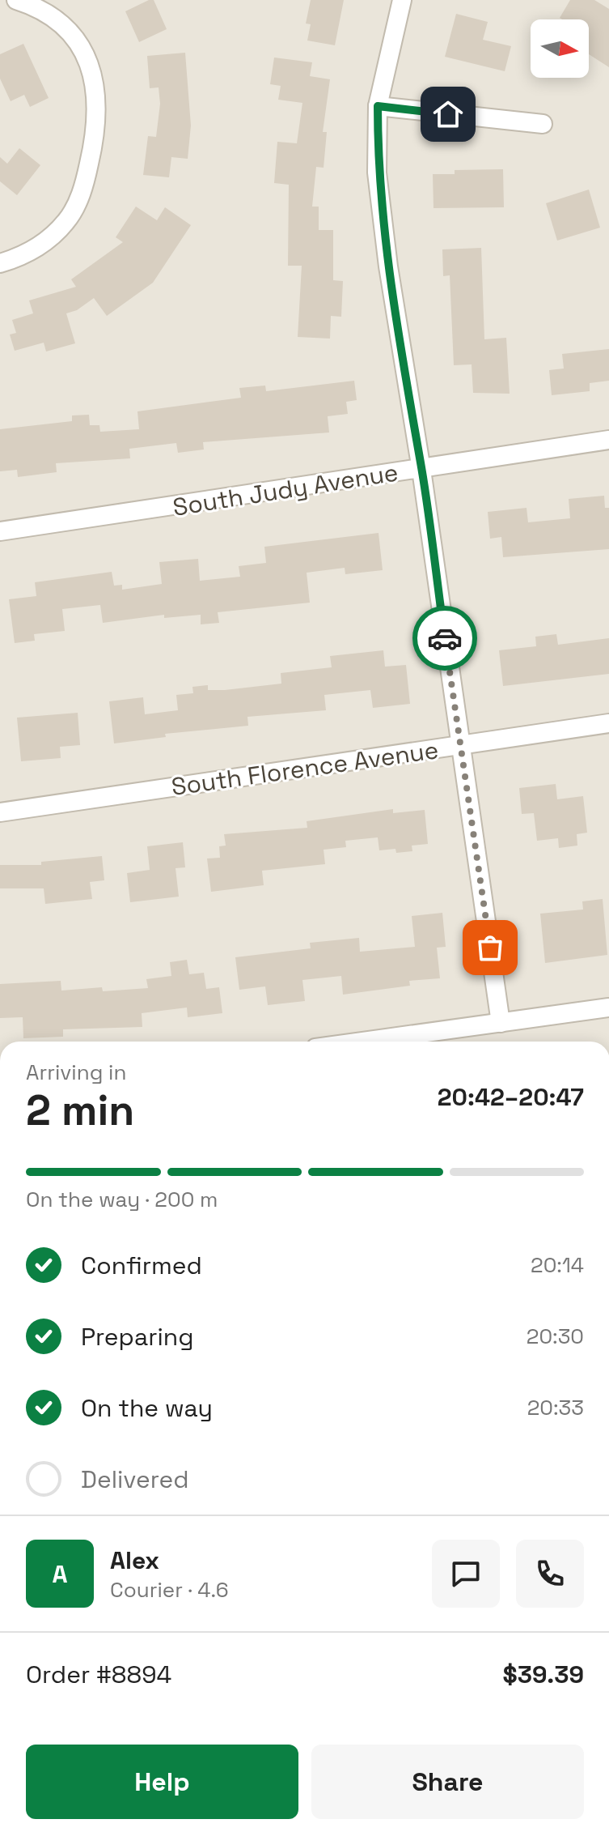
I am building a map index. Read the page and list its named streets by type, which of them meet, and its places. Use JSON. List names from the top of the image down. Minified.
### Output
{"streets":{"street":["South Judy Avenue","South Florence Avenue"]},"north":"right","page":{"heading":["2 min","Arriving in","20:42–20:47"],"panel":["Alex","Courier · 4.6","Order #8894","$39.39"],"bar":"On the way · 200 m","list":[["Confirmed","20:14"],["Preparing","20:30"],["On the way","20:33"],"Delivered"],"round":"A","buttons":["Help","Share"]}}
